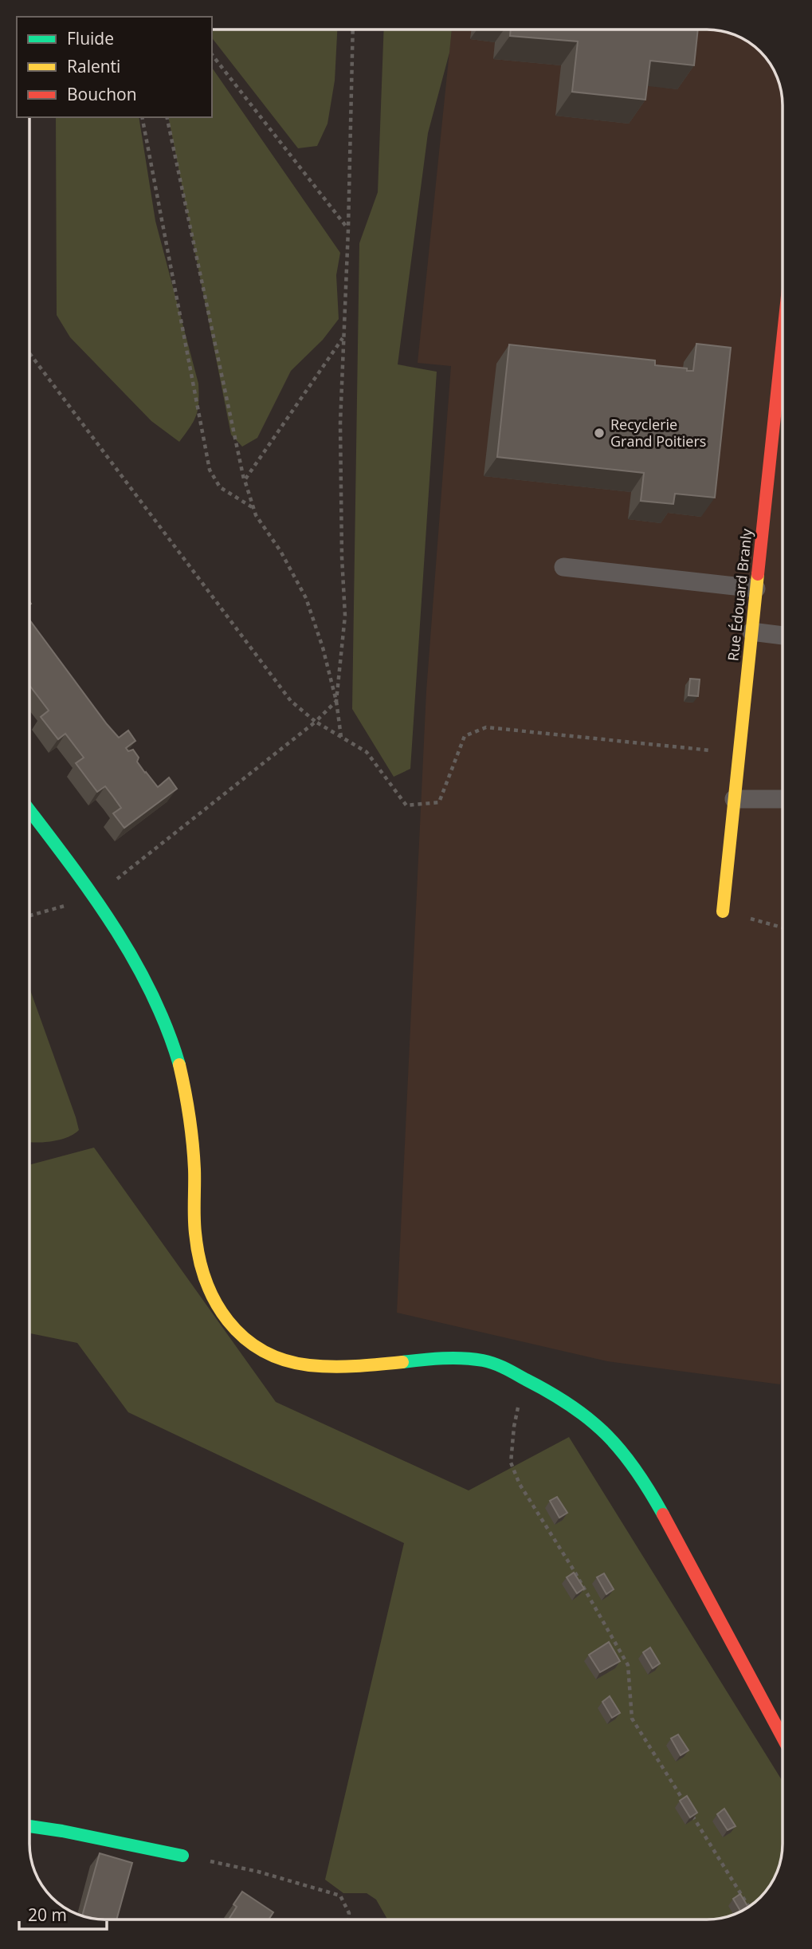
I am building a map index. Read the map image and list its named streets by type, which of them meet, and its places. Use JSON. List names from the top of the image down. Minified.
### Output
{"streets":{"street":["Rue Édouard Branly"]},"places":["Recyclerie Grand Poitiers"],"legend":["Fluide","Ralenti","Bouchon"],"scale_bar":"20 m"}
